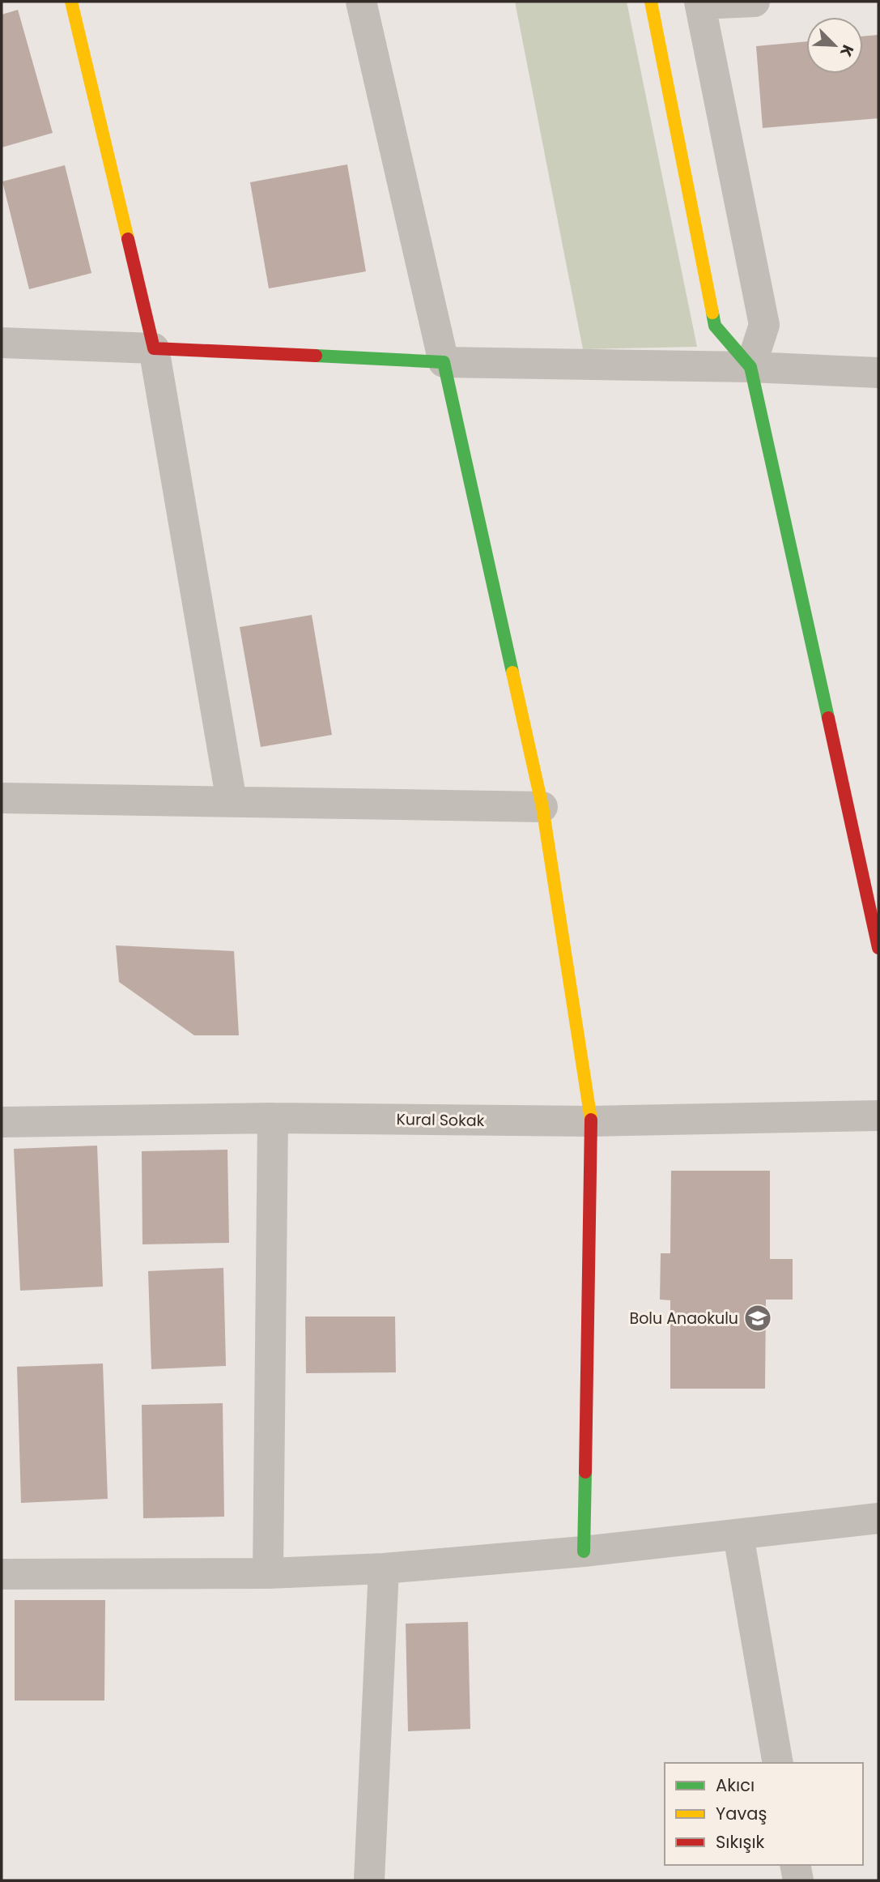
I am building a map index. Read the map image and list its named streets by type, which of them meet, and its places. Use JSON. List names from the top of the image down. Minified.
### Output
{"streets":{"street":["Kural Sokak"]},"places":{"school or university":["Bolu Anaokulu"]},"legend":["Akıcı","Yavaş","Sıkışık"],"north":"bottom right"}
